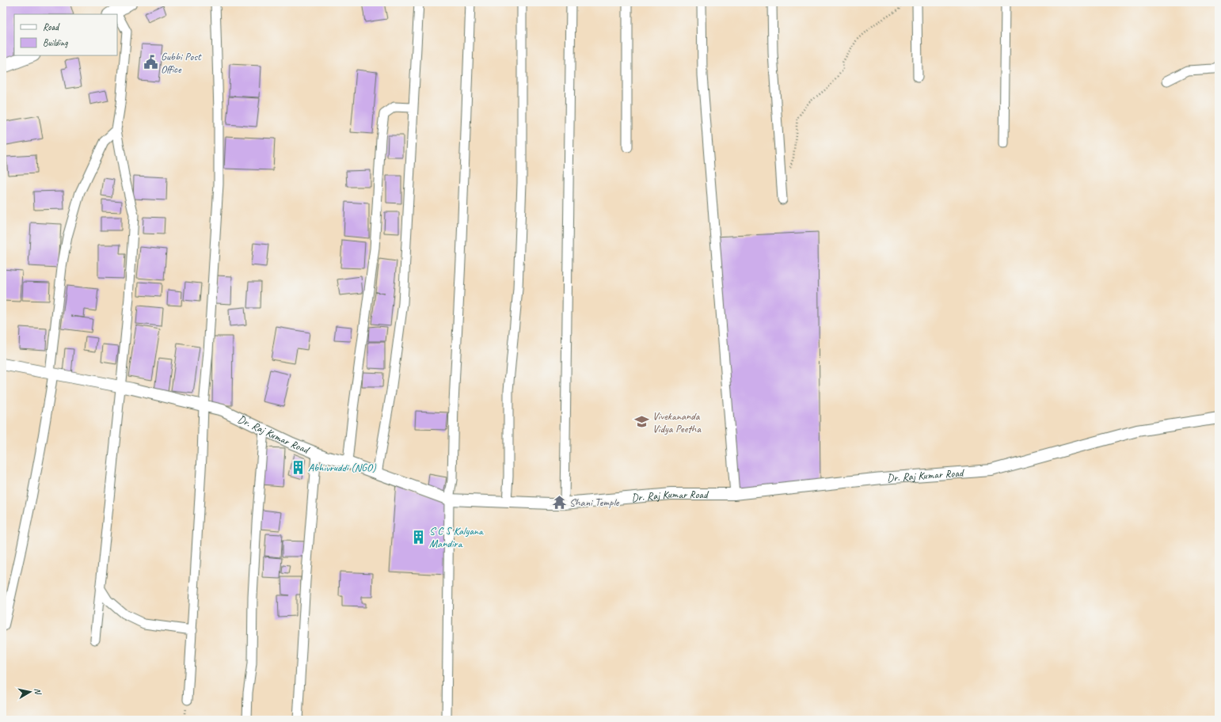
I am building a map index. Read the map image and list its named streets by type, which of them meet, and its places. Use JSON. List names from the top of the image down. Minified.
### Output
{"streets":{"street":["Dr. Raj Kumar Road"]},"places":{"public building":["Gubbi Post Office"],"school or university":["Vivekananda Vidya Peetha"],"building":["Abhivruddi (NGO)","S C S Kalyana Mandira"],"temple":["Shani Temple"]},"legend":["Road","Building"],"north":"right"}
